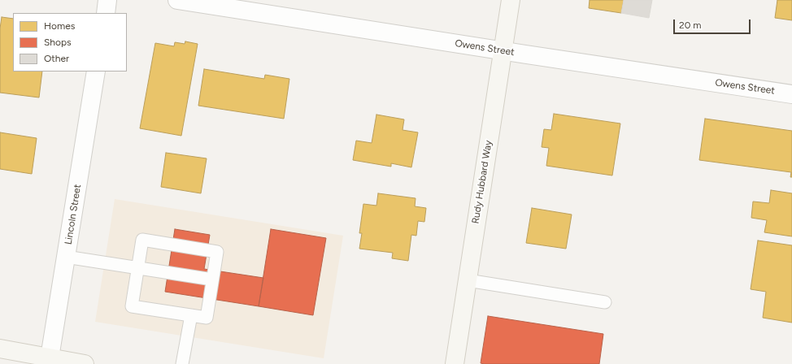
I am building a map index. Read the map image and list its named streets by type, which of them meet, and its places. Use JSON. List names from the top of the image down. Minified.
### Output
{"streets":{"street":["Owens Street","Rudy Hubbard Way","Lincoln Street"]},"crossings":[["Owens Street","Rudy Hubbard Way"]],"legend":["Homes","Shops","Other"],"scale_bar":"20 m"}
